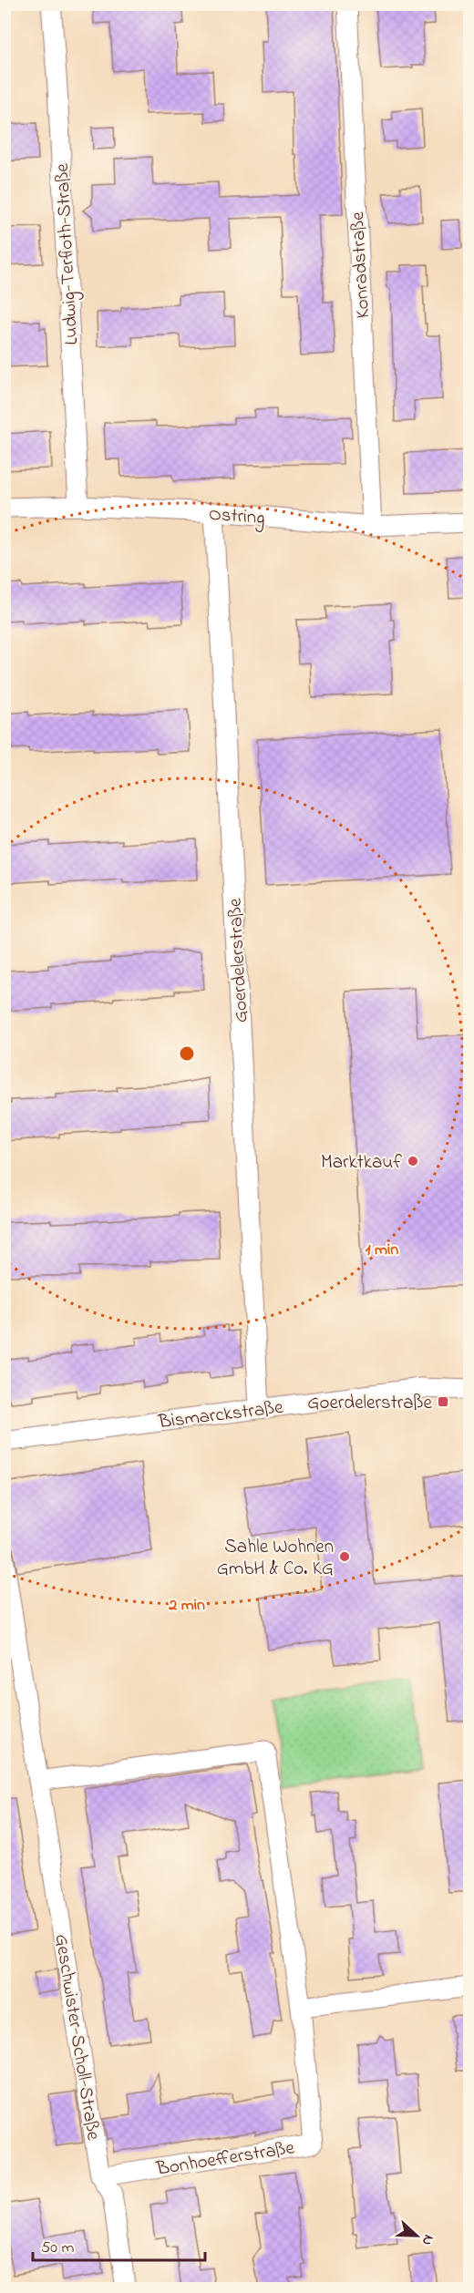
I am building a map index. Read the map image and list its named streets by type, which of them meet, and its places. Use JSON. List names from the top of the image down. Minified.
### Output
{"streets":{"street":["Ludwig-Terfloth-Straße","Konradstraße","Ostring","Goerdelerstraße","Bismarckstraße","Geschwister-Scholl-Straße","Bonhoefferstraße"]},"crossings":[["Ludwig-Terfloth-Straße","Ostring"],["Konradstraße","Ostring"],["Ostring","Goerdelerstraße"],["Goerdelerstraße","Bismarckstraße"],["Geschwister-Scholl-Straße","Bonhoefferstraße"]],"places":{"other":["Marktkauf","Sahle Wohnen GmbH & Co. KG"],"transit":["Goerdelerstraße"]},"scale_bar":"50 m","north":"right","rings":["1 min","2 min"]}
